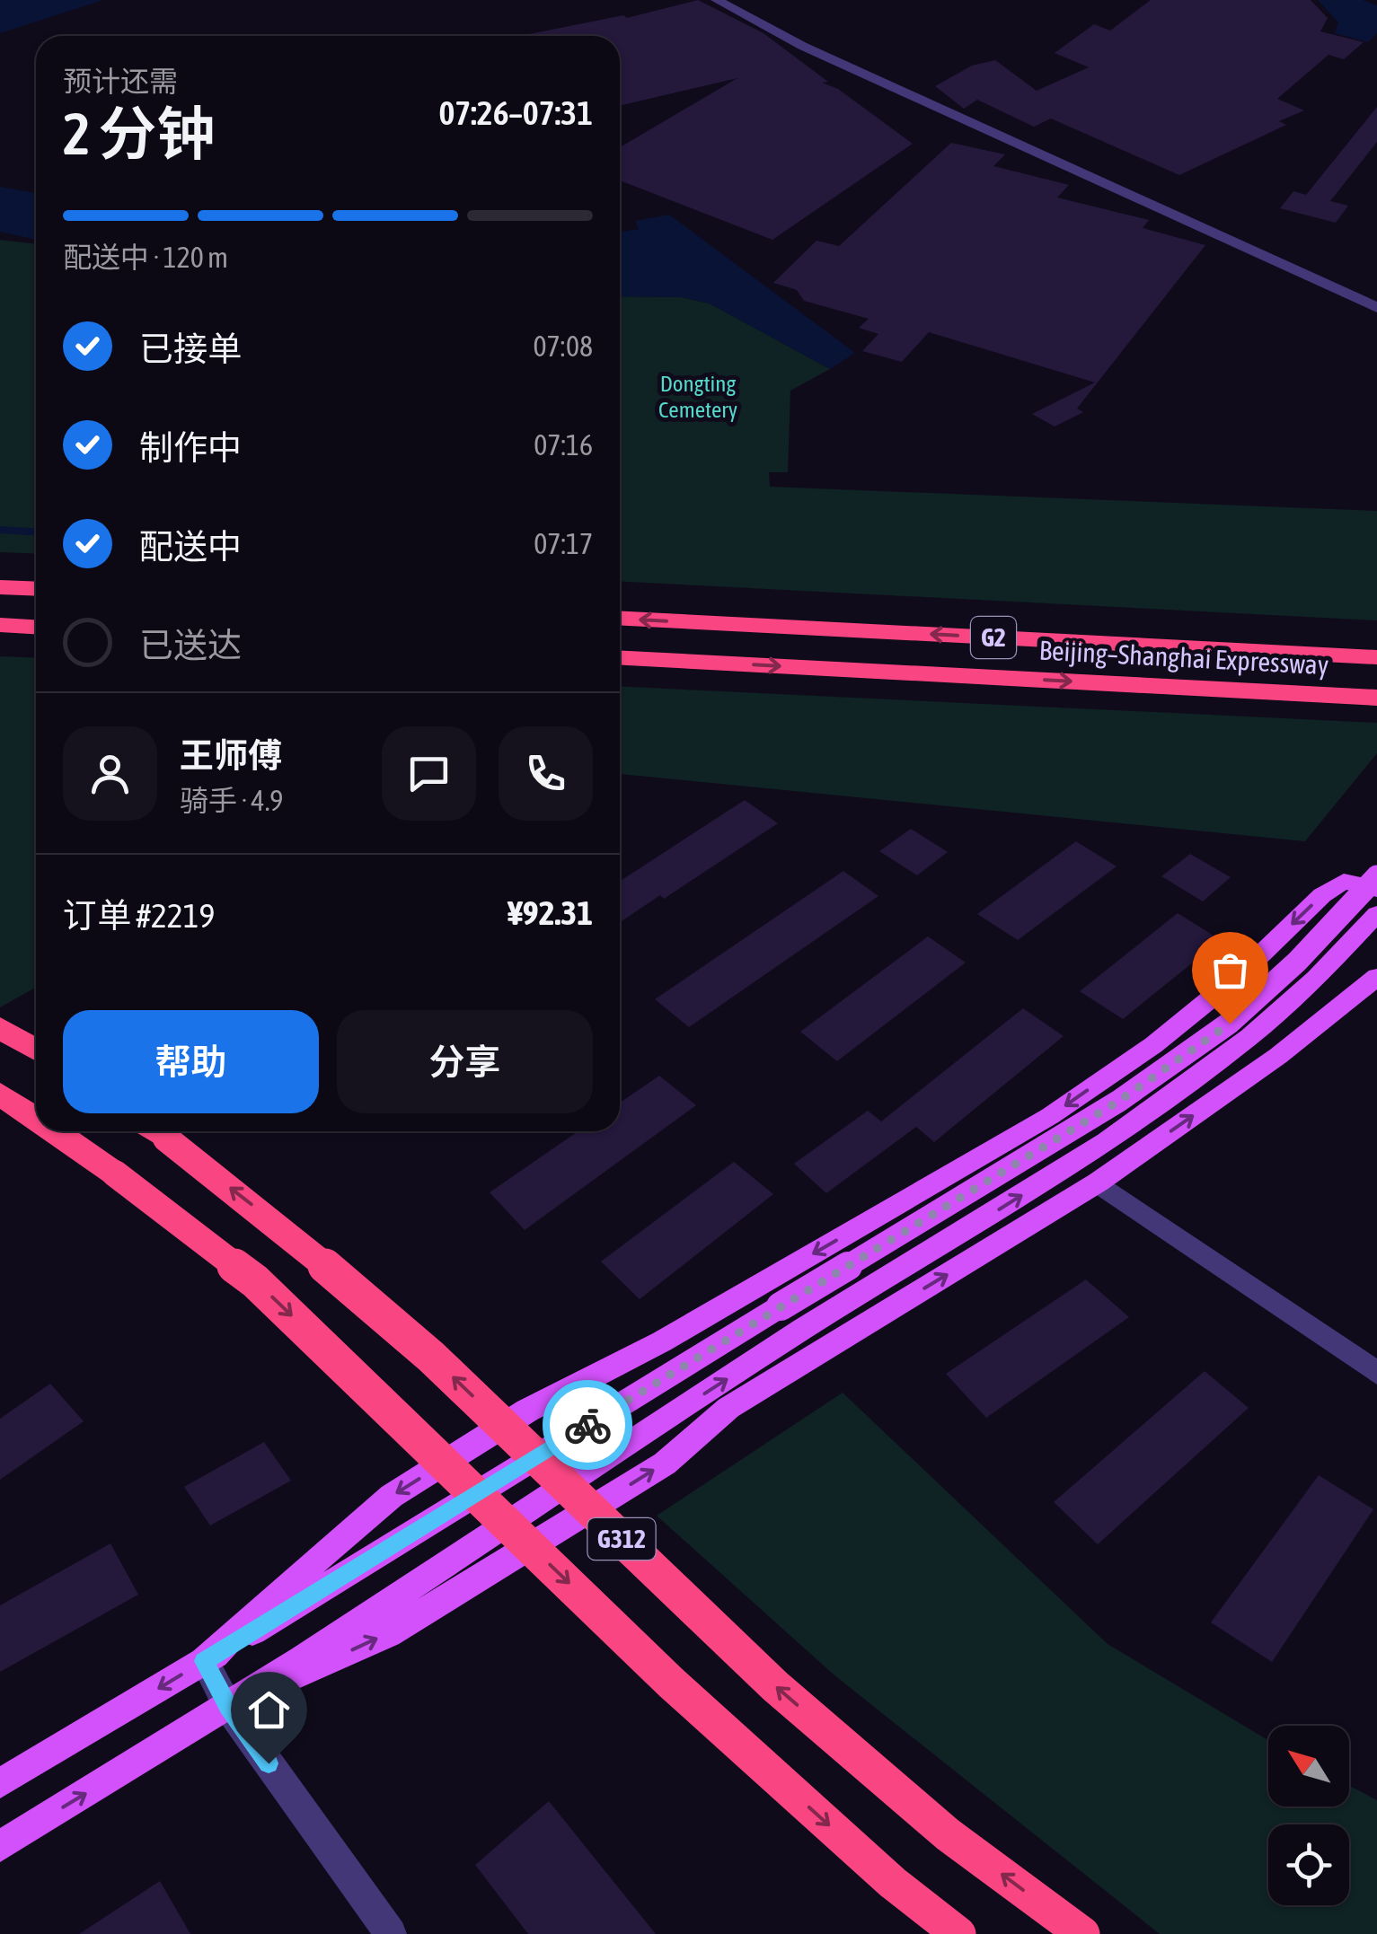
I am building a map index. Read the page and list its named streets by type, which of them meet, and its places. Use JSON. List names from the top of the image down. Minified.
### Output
{"streets":{"highway":["G2","Beijing–Shanghai Expressway","G312"]},"parks":["Dongting Cemetery"],"north":"top left","page":{"heading":["2 分钟","预计还需","07:26–07:31"],"panel":["王师傅","骑手 · 4.9","订单 #2219","¥92.31"],"bar":"配送中 · 120 m","list":[["已接单","07:08"],["制作中","07:16"],["配送中","07:17"],"已送达"],"buttons":["帮助","分享"]}}
